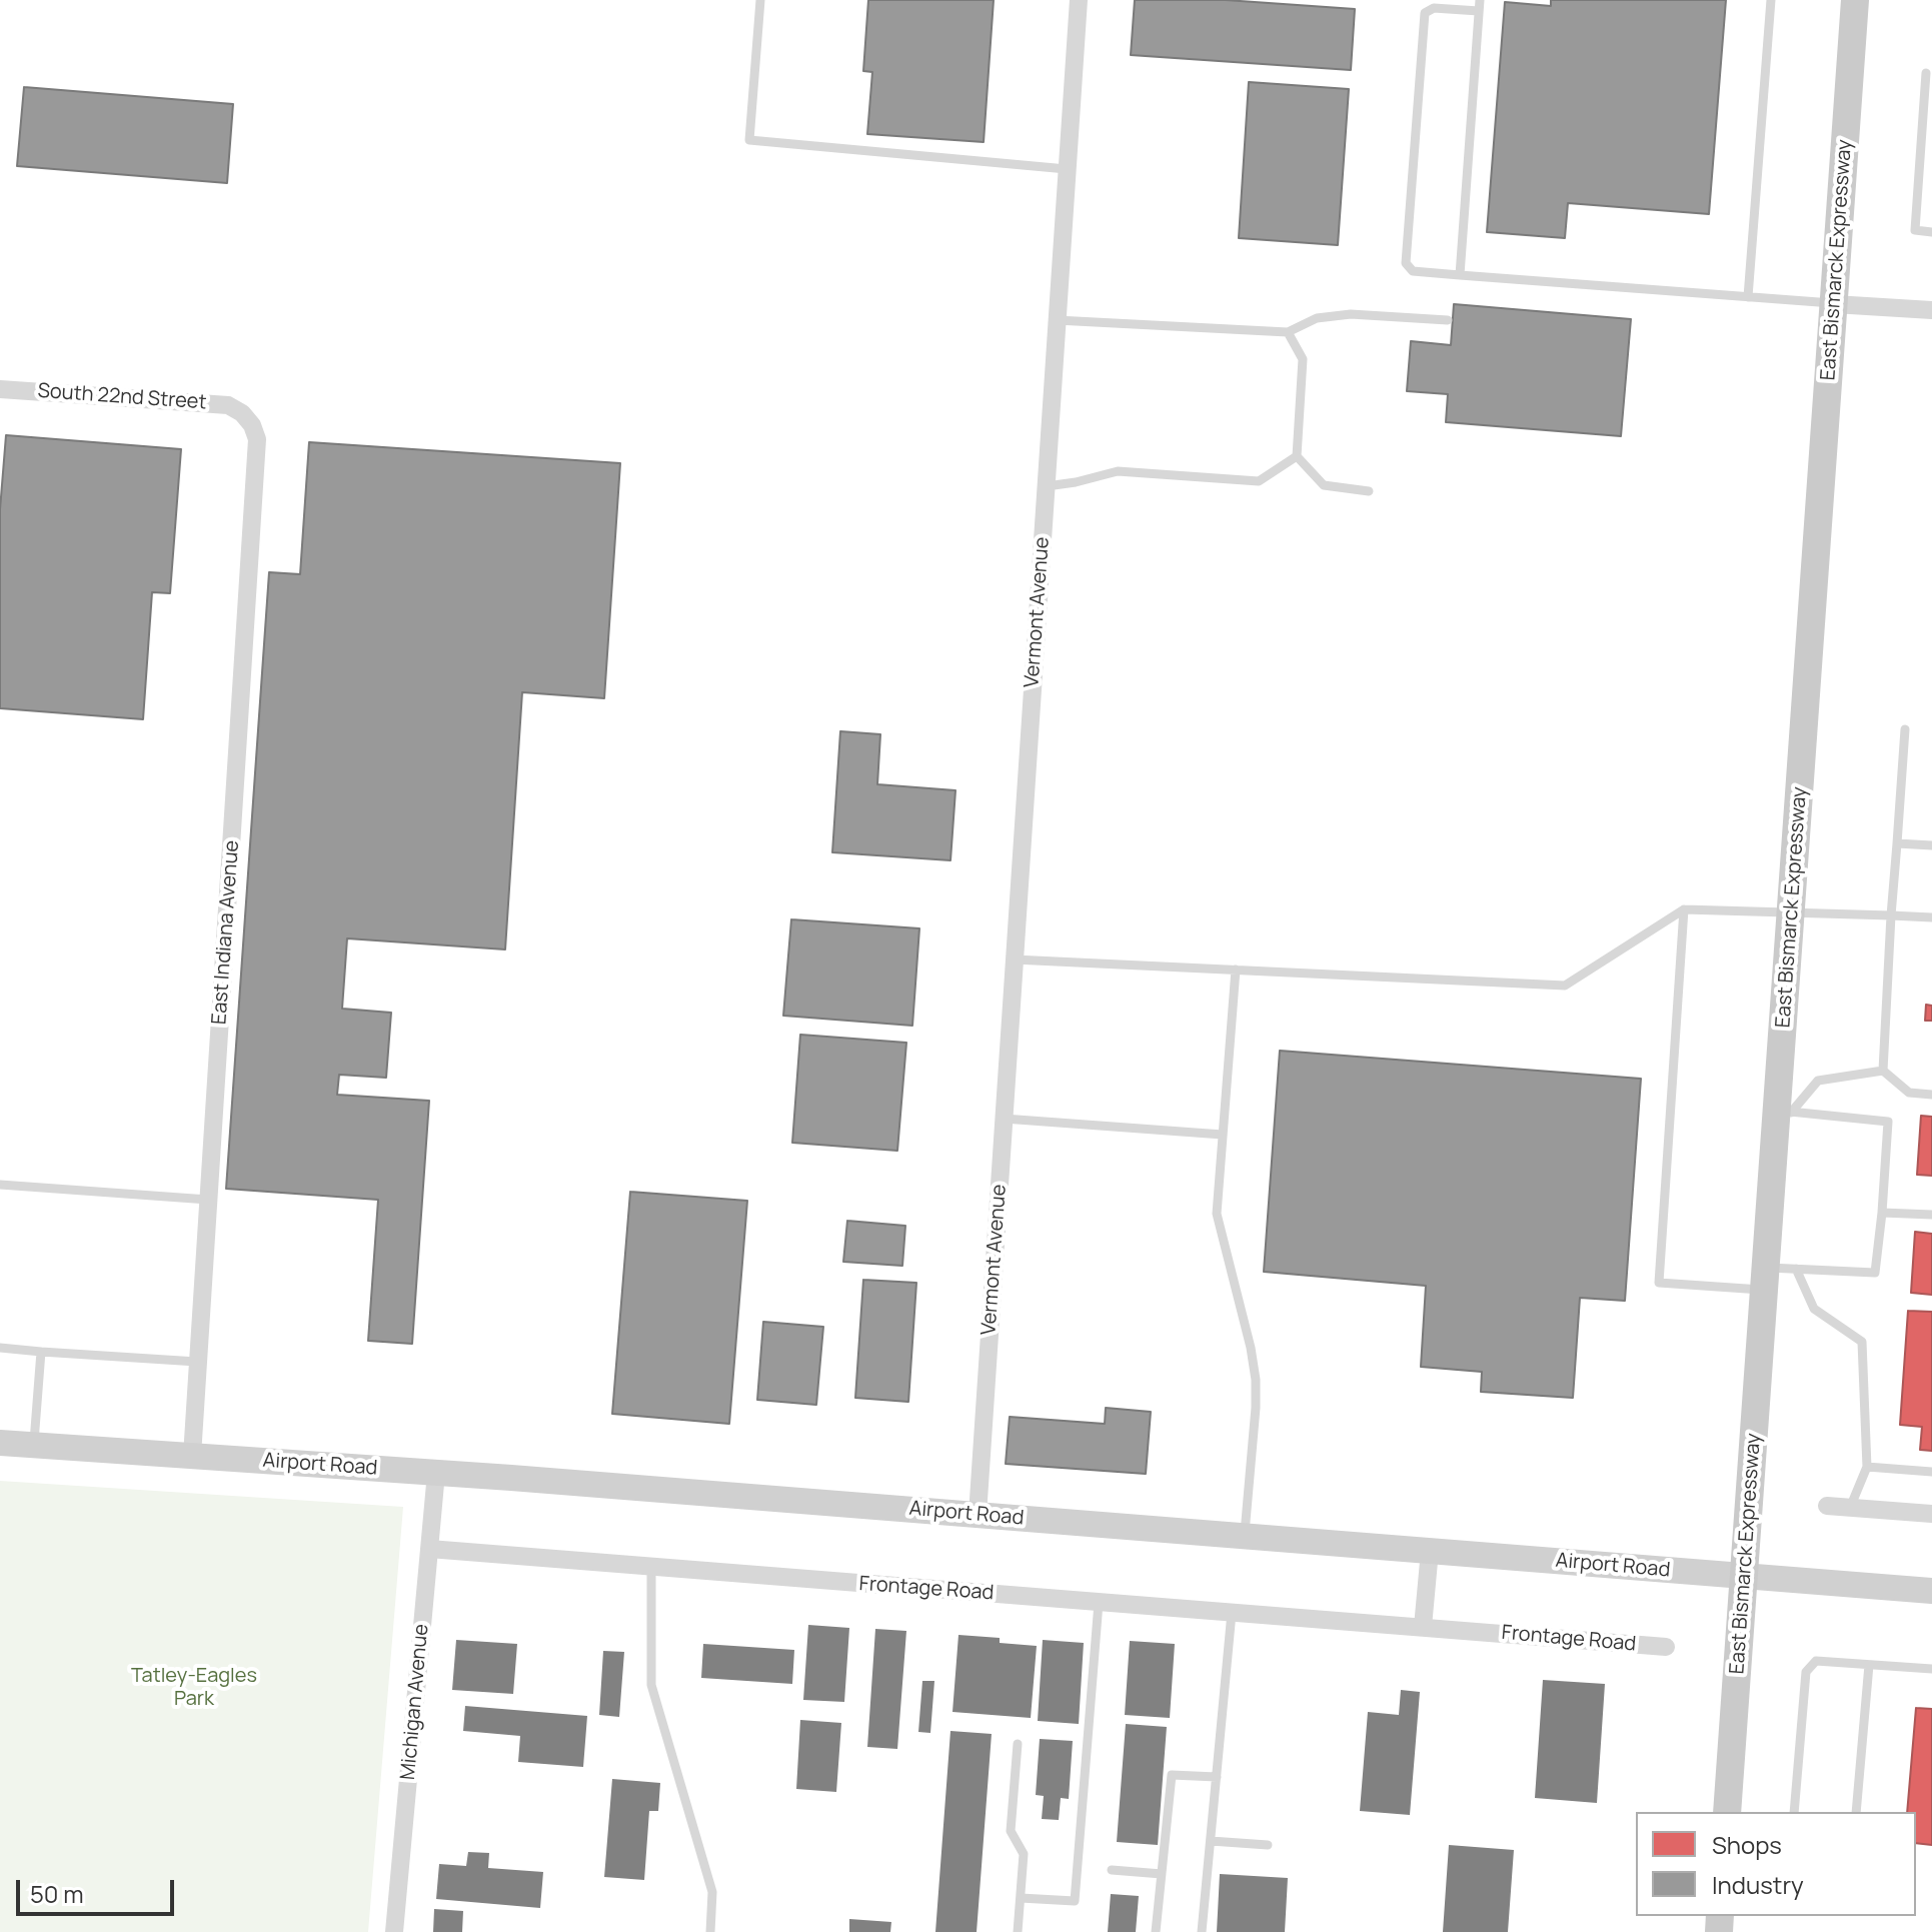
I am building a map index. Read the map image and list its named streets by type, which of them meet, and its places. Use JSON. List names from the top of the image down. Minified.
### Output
{"streets":{"main road":["East Bismarck Expressway","Airport Road"],"street":["South 22nd Street","Vermont Avenue","East Indiana Avenue","Frontage Road","Michigan Avenue"]},"crossings":[["East Bismarck Expressway","Airport Road"],["South 22nd Street","East Indiana Avenue"],["Vermont Avenue","Airport Road"],["East Indiana Avenue","Airport Road"],["Airport Road","Michigan Avenue"],["Frontage Road","Michigan Avenue"]],"parks":["Tatley-Eagles Park"],"legend":["Shops","Industry"],"scale_bar":"50 m"}
